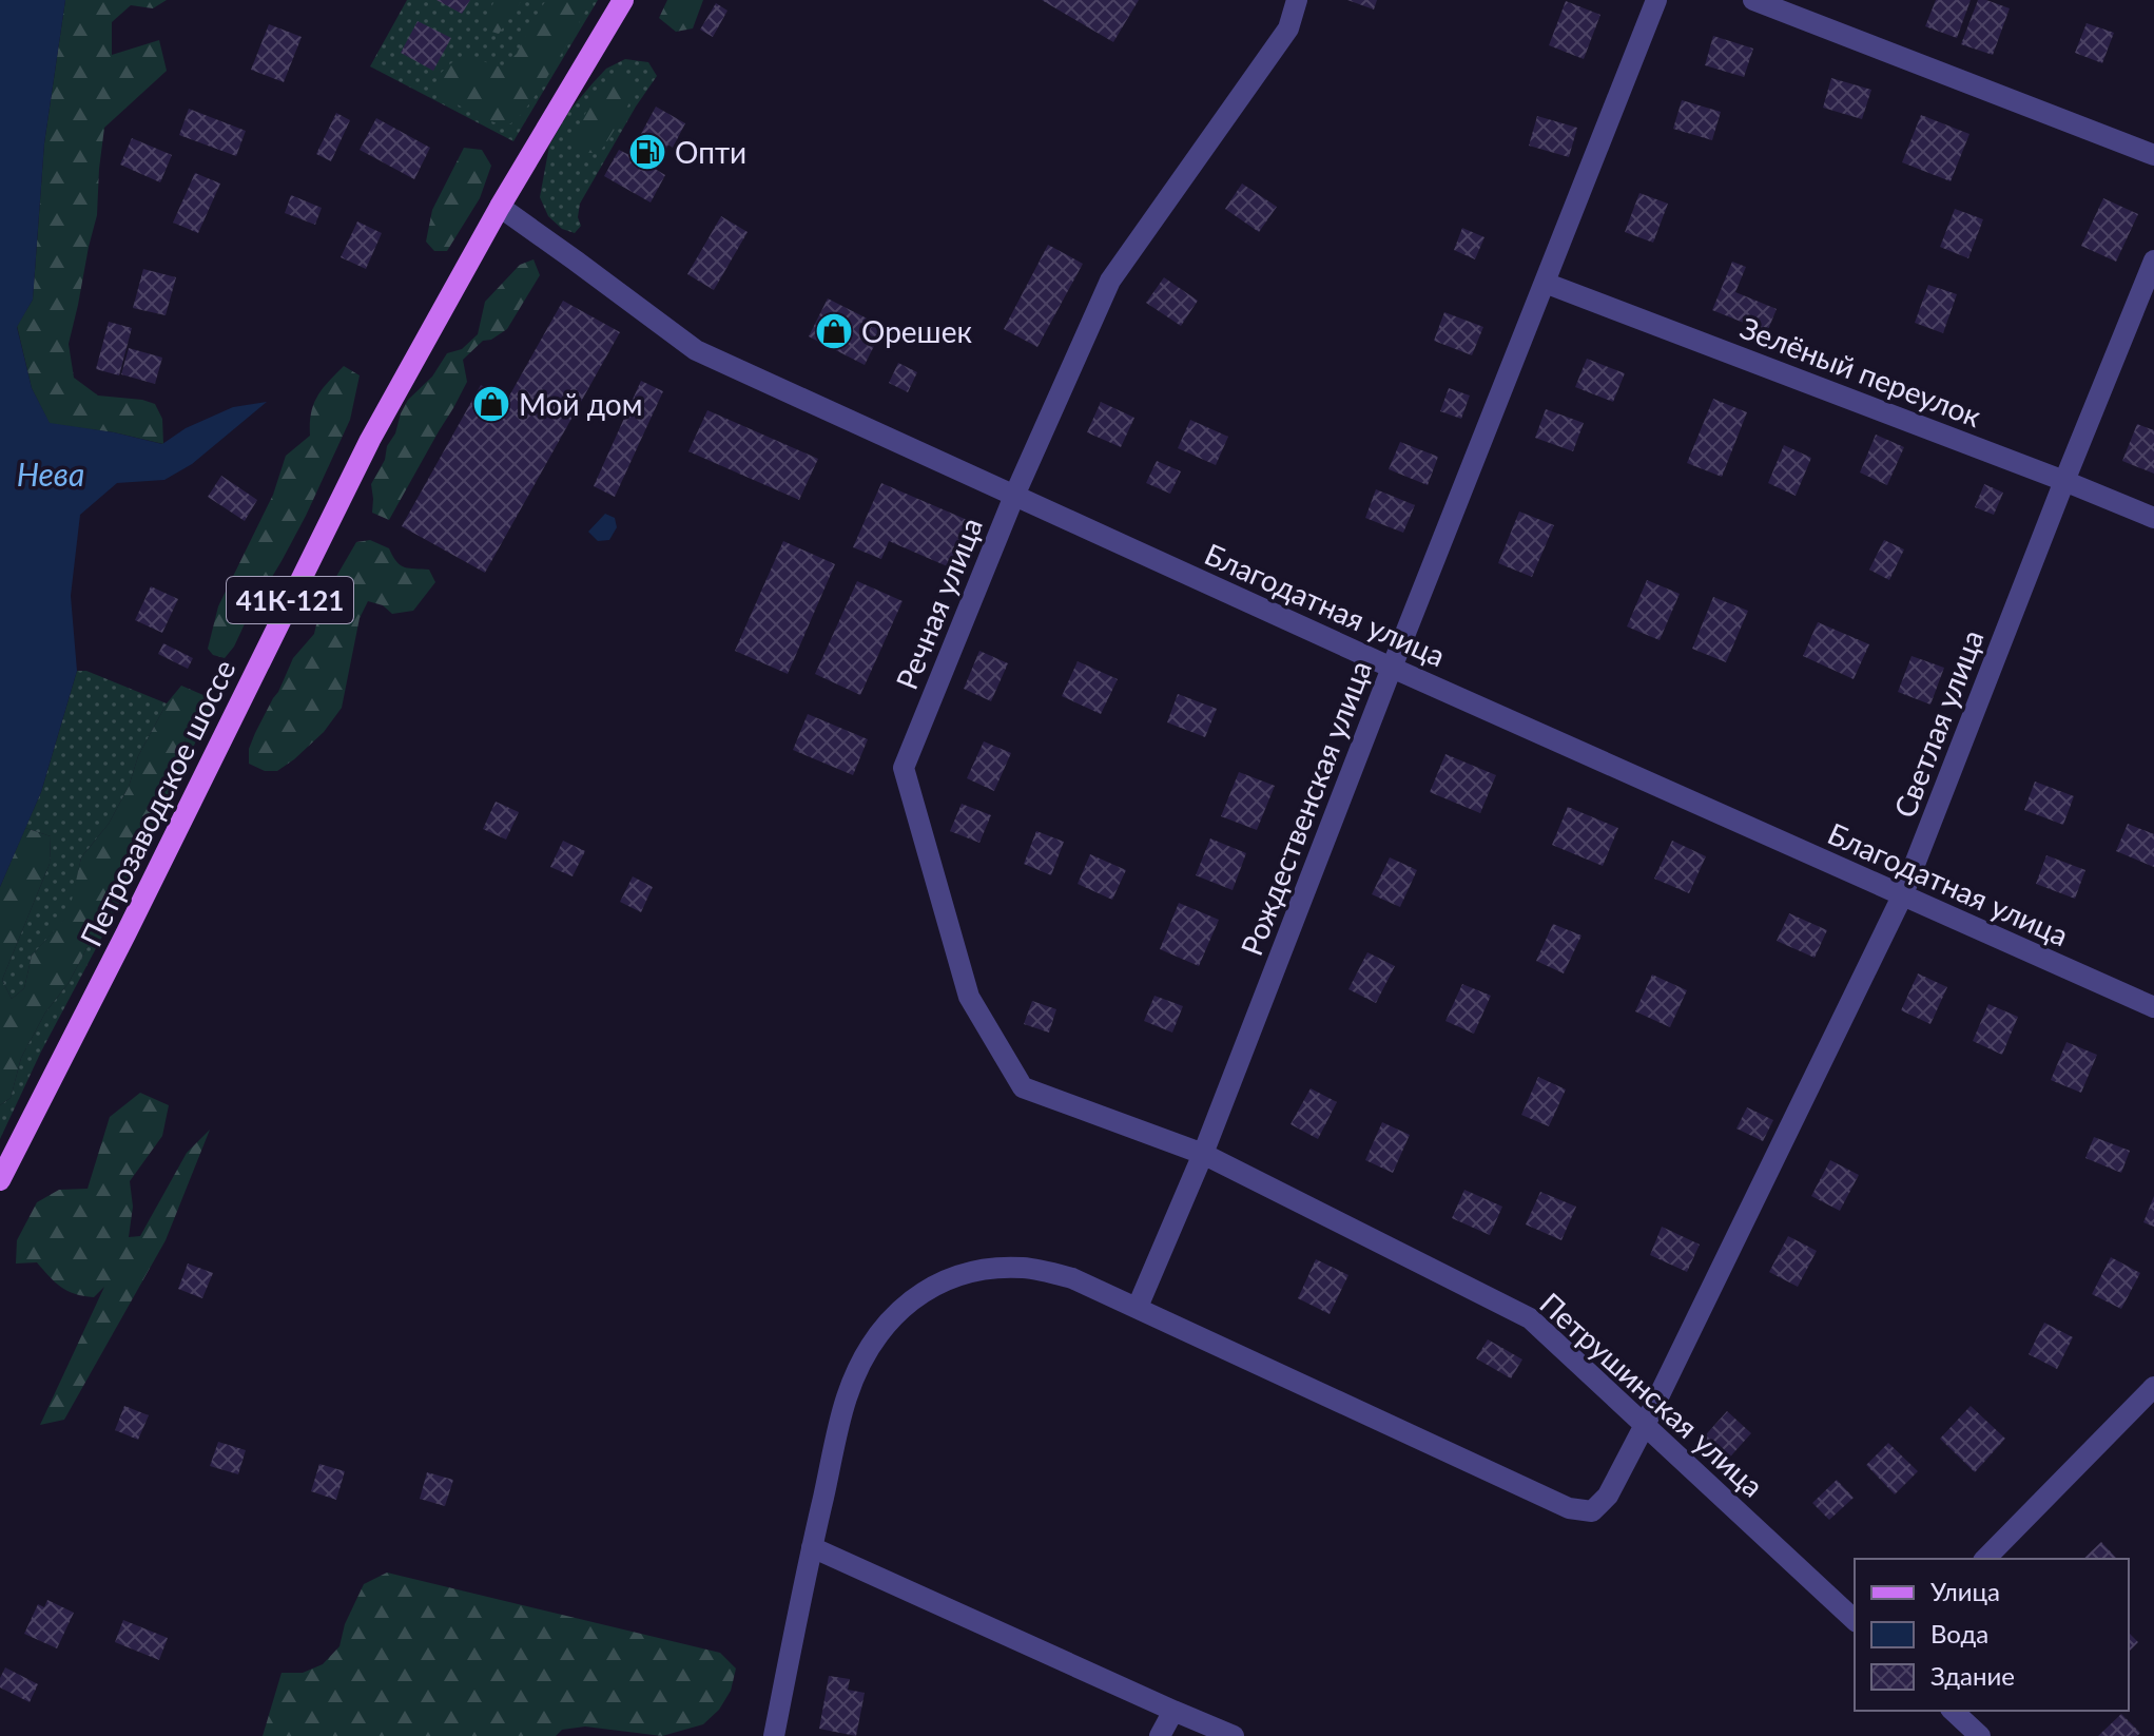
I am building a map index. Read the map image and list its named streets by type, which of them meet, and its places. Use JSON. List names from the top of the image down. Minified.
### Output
{"streets":{"main road":["41К-121","Петрозаводское шоссе"],"street":["Зелёный переулок","Речная улица","Благодатная улица","Светлая улица","Рождественская улица","Петрушинская улица"]},"crossings":[["Зелёный переулок","Светлая улица"],["Зелёный переулок","Рождественская улица"],["41К-121","Благодатная улица"],["41К-121","Петрозаводское шоссе"],["Речная улица","Благодатная улица"],["Речная улица","Рождественская улица"],["Речная улица","Петрушинская улица"],["Благодатная улица","Светлая улица"],["Благодатная улица","Петрозаводское шоссе"],["Благодатная улица","Рождественская улица"],["Светлая улица","Рождественская улица"],["Светлая улица","Петрушинская улица"],["Рождественская улица","Петрушинская улица"]],"water":["Нева"],"places":{"fuel station":["Опти"],"shop":["Орешек","Мой дом"]},"legend":["Улица","Вода","Здание"]}
